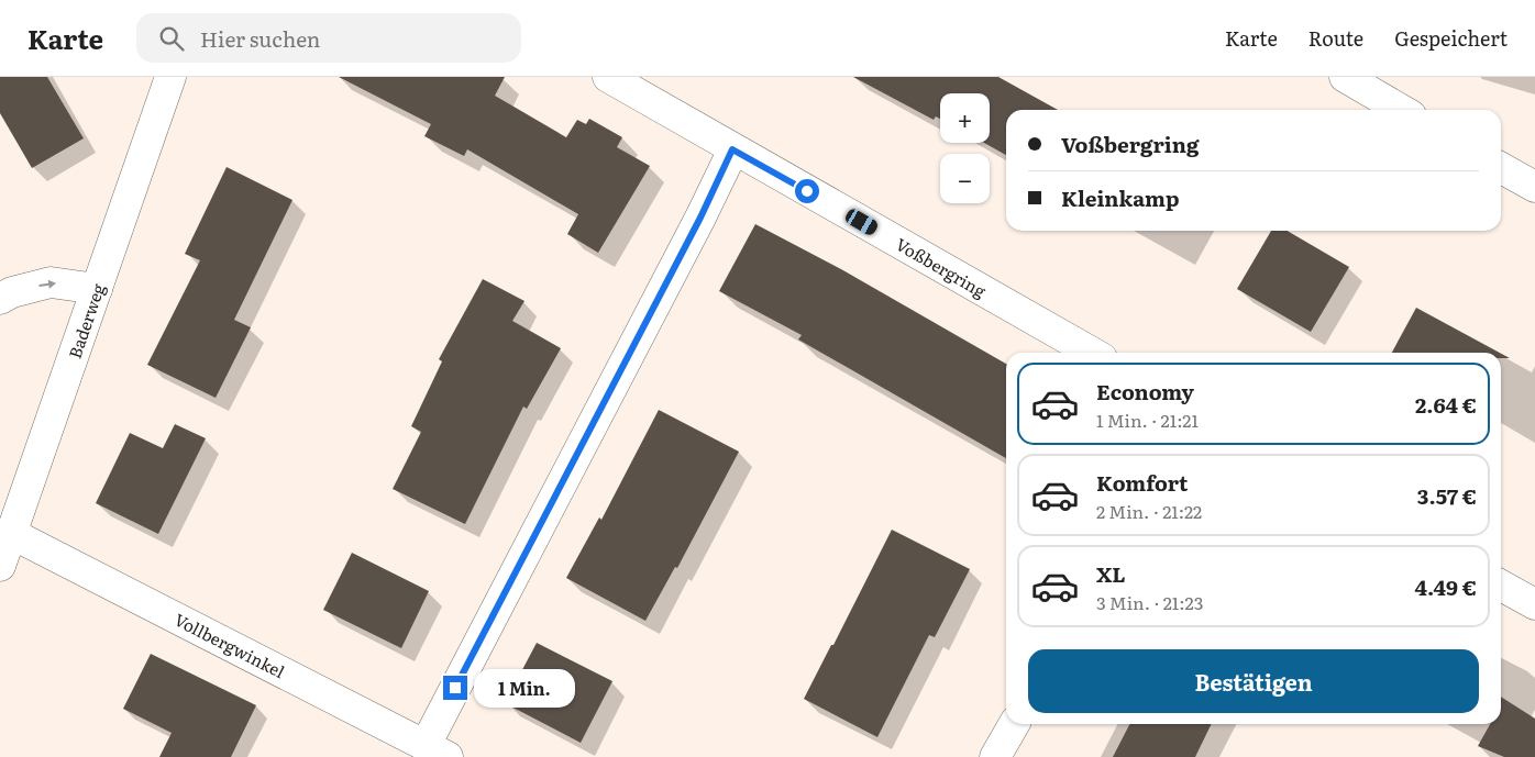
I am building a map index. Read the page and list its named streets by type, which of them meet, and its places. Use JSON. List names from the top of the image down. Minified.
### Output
{"streets":{"street":["Voßbergring","Baderweg","Vollbergwinkel"]},"crossings":[["Baderweg","Vollbergwinkel"]],"page":{"header":"Karte","search":"Hier suchen","nav":["Karte","Route","Gespeichert"],"map_buttons":["+","−"],"banner":["Voßbergring","Kleinkamp"],"list":[{"name":"Economy","note":"1 Min. · 21:21","value":"2.64 €"},{"name":"Komfort","note":"2 Min. · 21:22","value":"3.57 €"},{"name":"XL","note":"3 Min. · 21:23","value":"4.49 €"}],"buttons":"Bestätigen","bubble":"1 Min."}}
